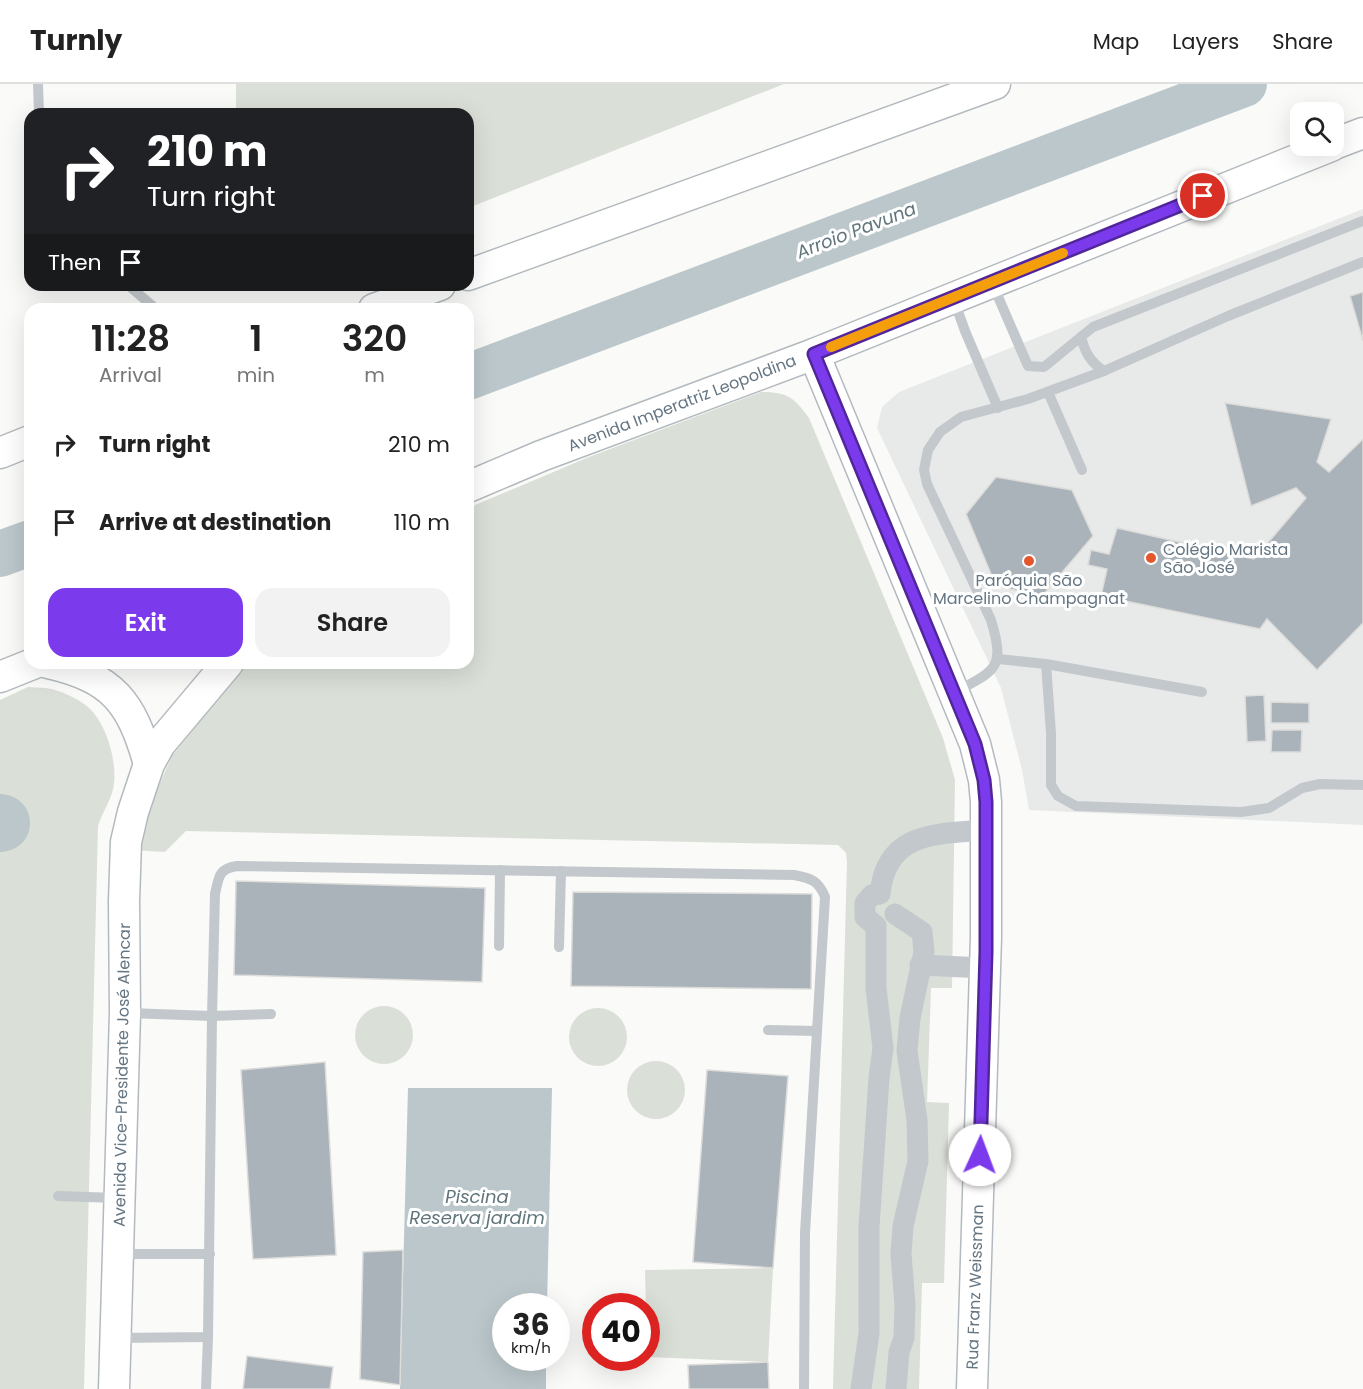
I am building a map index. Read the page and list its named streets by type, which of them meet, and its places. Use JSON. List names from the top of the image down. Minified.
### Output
{"streets":{"street":["Avenida Imperatriz Leopoldina","Avenida Vice-Presidente José Alencar","Rua Franz Weissman"]},"crossings":[["Avenida Imperatriz Leopoldina","Rua Franz Weissman"]],"water":["Arroio Pavuna","Piscina Reserva jardim"],"places":["Colégio Marista São José","Paróquia São Marcelino Champagnat"],"page":{"header":"Turnly","nav":["Map","Layers","Share"],"turn":["210 m","Turn right"],"then":"Then","eta":["11:28","Arrival","1","min","320","m"],"list":[{"name":"Turn right","value":"210 m"},{"name":"Arrive at destination","value":"110 m"}],"buttons":["Exit","Share"],"speed":"36 km/h","limit":"40"}}
